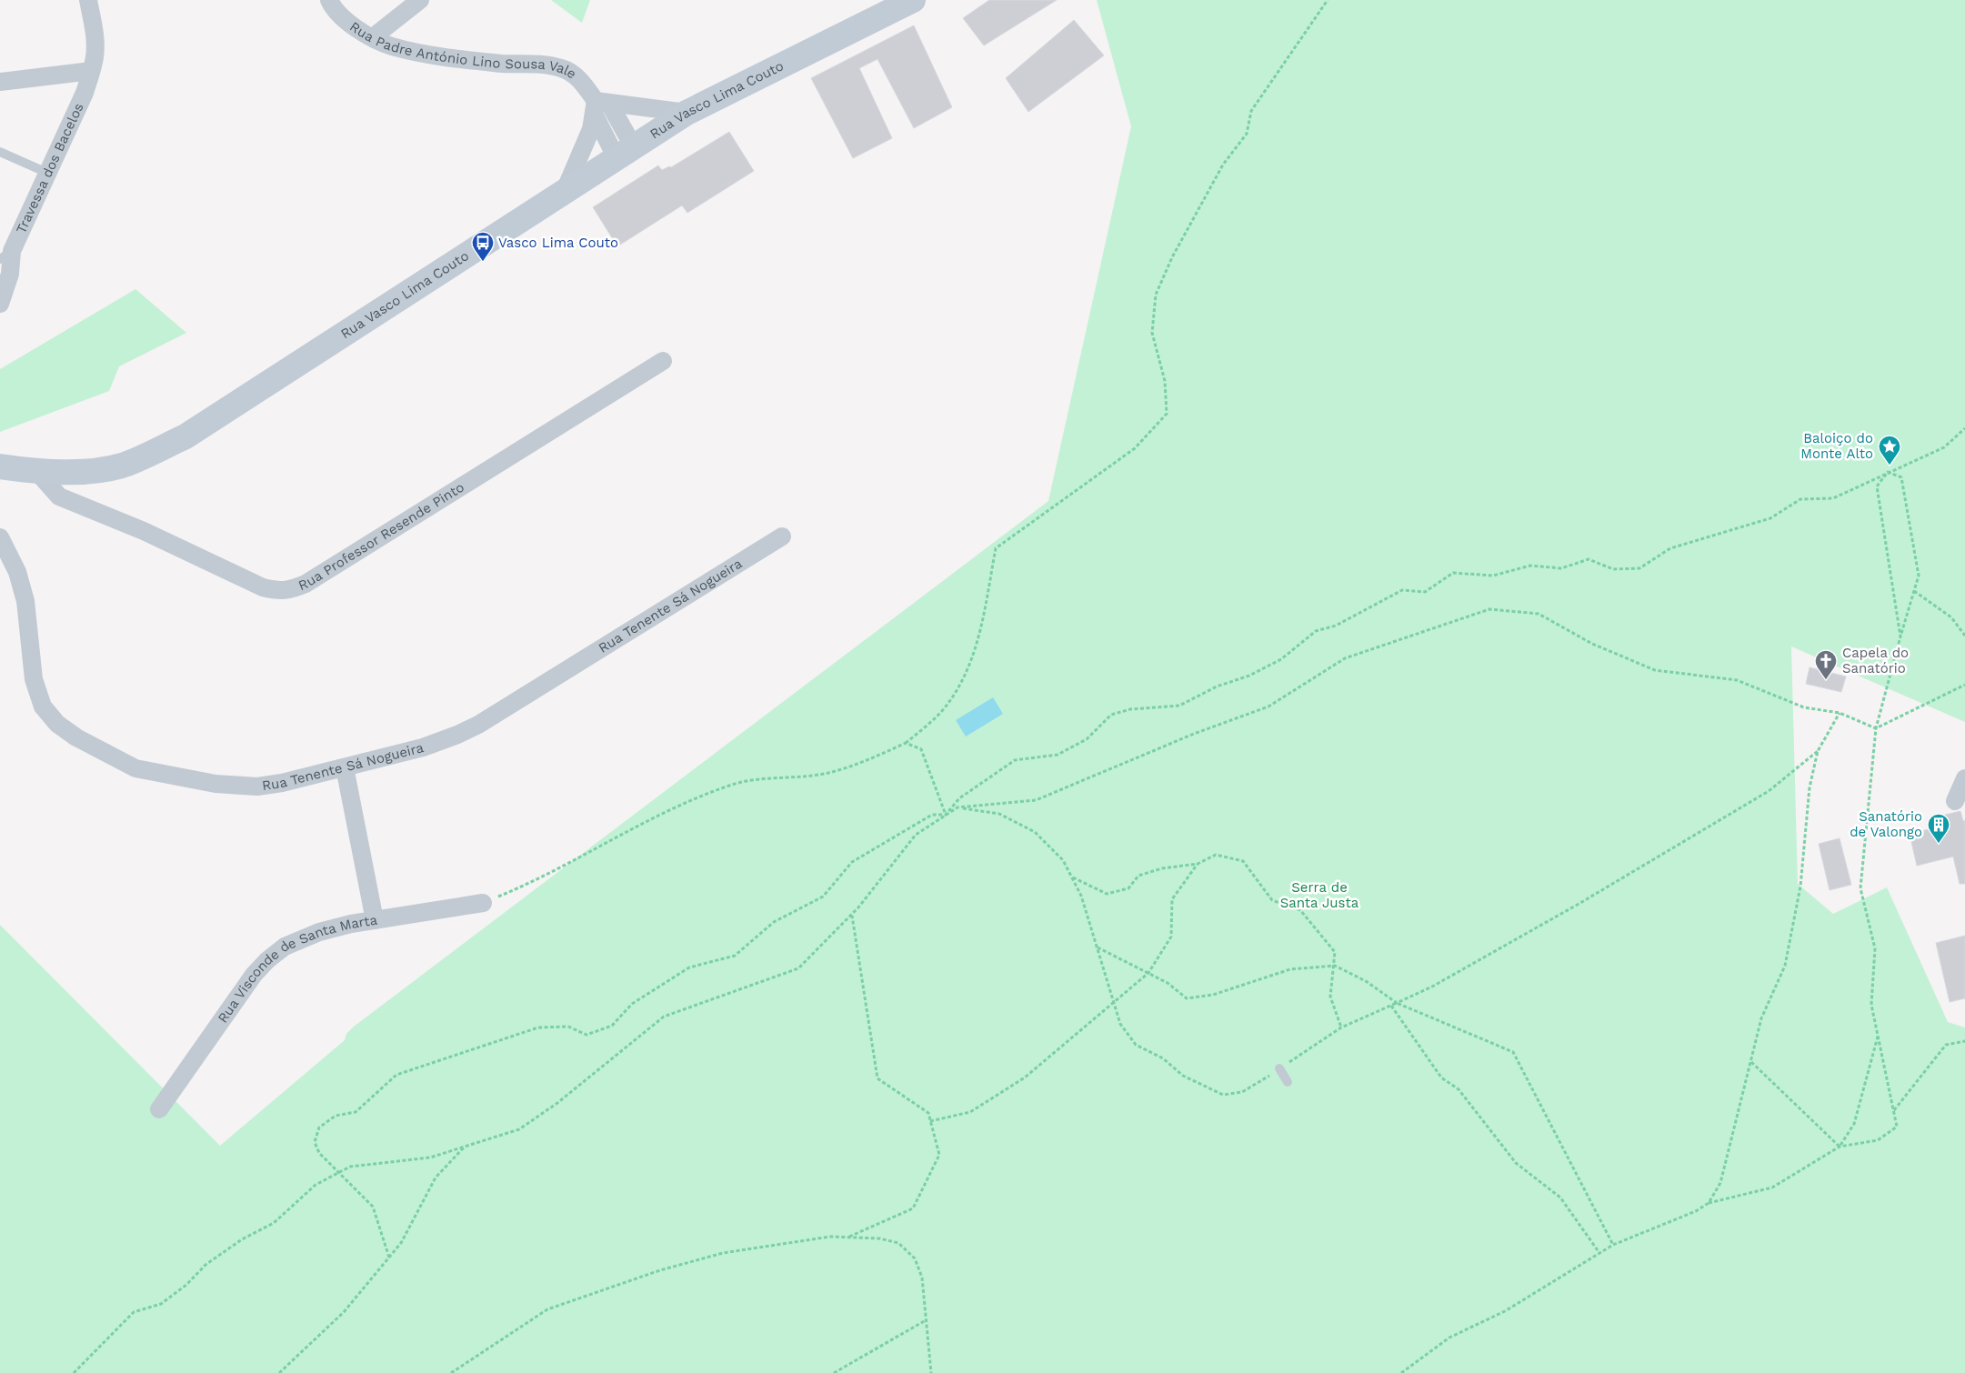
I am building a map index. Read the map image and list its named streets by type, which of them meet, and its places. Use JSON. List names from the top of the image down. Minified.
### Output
{"streets":{"street":["Rua Padre António Lino Sousa Vale","Rua Vasco Lima Couto","Travessa dos Bacelos","Rua Professor Resende Pinto","Rua Tenente Sá Nogueira","Rua Visconde de Santa Marta"]},"crossings":[["Rua Padre António Lino Sousa Vale","Rua Vasco Lima Couto"],["Rua Vasco Lima Couto","Rua Professor Resende Pinto"]],"parks":["Serra de Santa Justa"],"places":{"bus stop":["Vasco Lima Couto"],"place":["Baloiço do Monte Alto"],"church":["Capela do Sanatório"],"building":["Sanatório de Valongo"]}}
